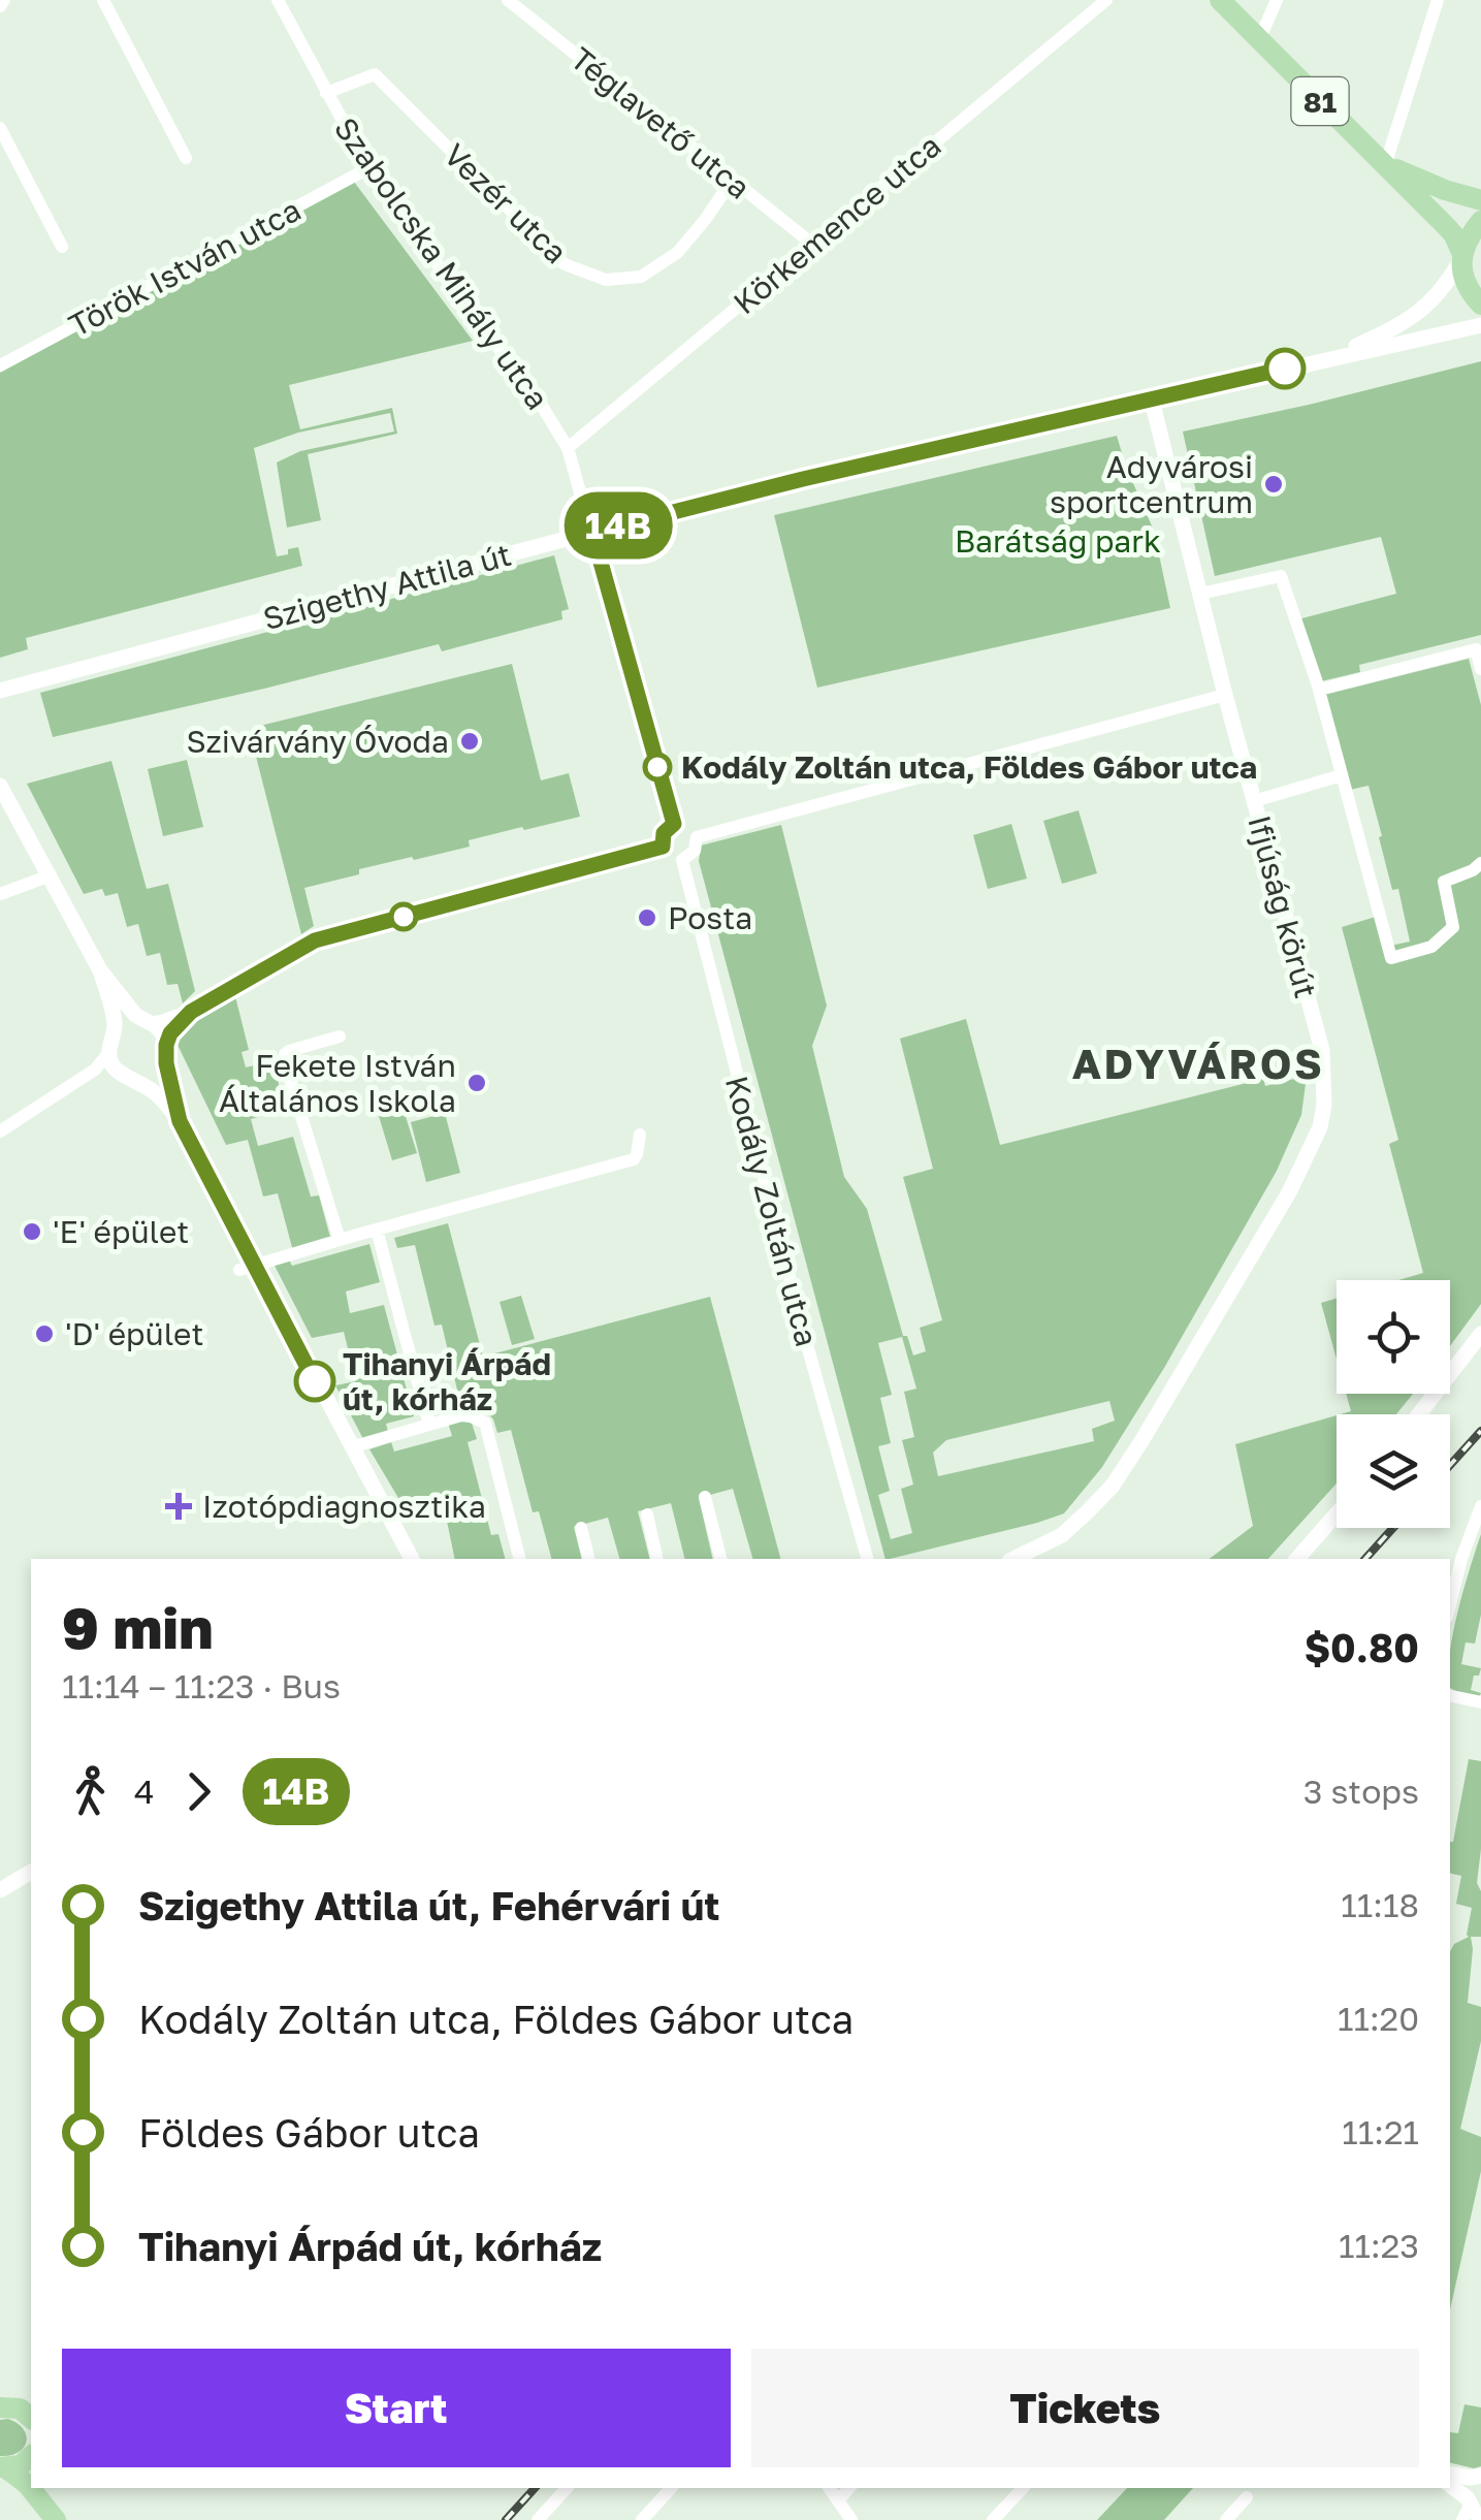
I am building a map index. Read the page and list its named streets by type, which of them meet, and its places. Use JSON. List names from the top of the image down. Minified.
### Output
{"streets":{"main road":["81"],"street":["Téglavető utca","Vezér utca","Körkemence utca","Szabolcska Mihály utca","Török István utca","Szigethy Attila út","Ifjúság körút","Kodály Zoltán utca"]},"crossings":[["81","Szigethy Attila út"],["Téglavető utca","Vezér utca"],["Téglavető utca","Körkemence utca"],["Vezér utca","Szabolcska Mihály utca"],["Körkemence utca","Szabolcska Mihály utca"],["Szabolcska Mihály utca","Török István utca"],["Szabolcska Mihály utca","Szigethy Attila út"],["Szigethy Attila út","Ifjúság körút"]],"districts":["ADYVÁROS"],"parks":["Barátság park"],"places":{"other":["Adyvárosi sportcentrum","Szivárvány Óvoda","Kodály Zoltán utca, Földes Gábor utca","Posta","Fekete István Általános Iskola","'E' épület","'D' épület","Tihanyi Árpád út, kórház"],"health":["Izotópdiagnosztika"]},"lines":["bus line 14B"],"page":{"on_map":"14B","heading":["9 min","11:14 – 11:23 · Bus","$0.80"],"legs":["4","14B","3 stops"],"list":[{"name":"Szigethy Attila út, Fehérvári út","value":"11:18"},{"name":"Kodály Zoltán utca, Földes Gábor utca","value":"11:20"},{"name":"Földes Gábor utca","value":"11:21"},{"name":"Tihanyi Árpád út, kórház","value":"11:23"}],"buttons":["Start","Tickets"]}}
